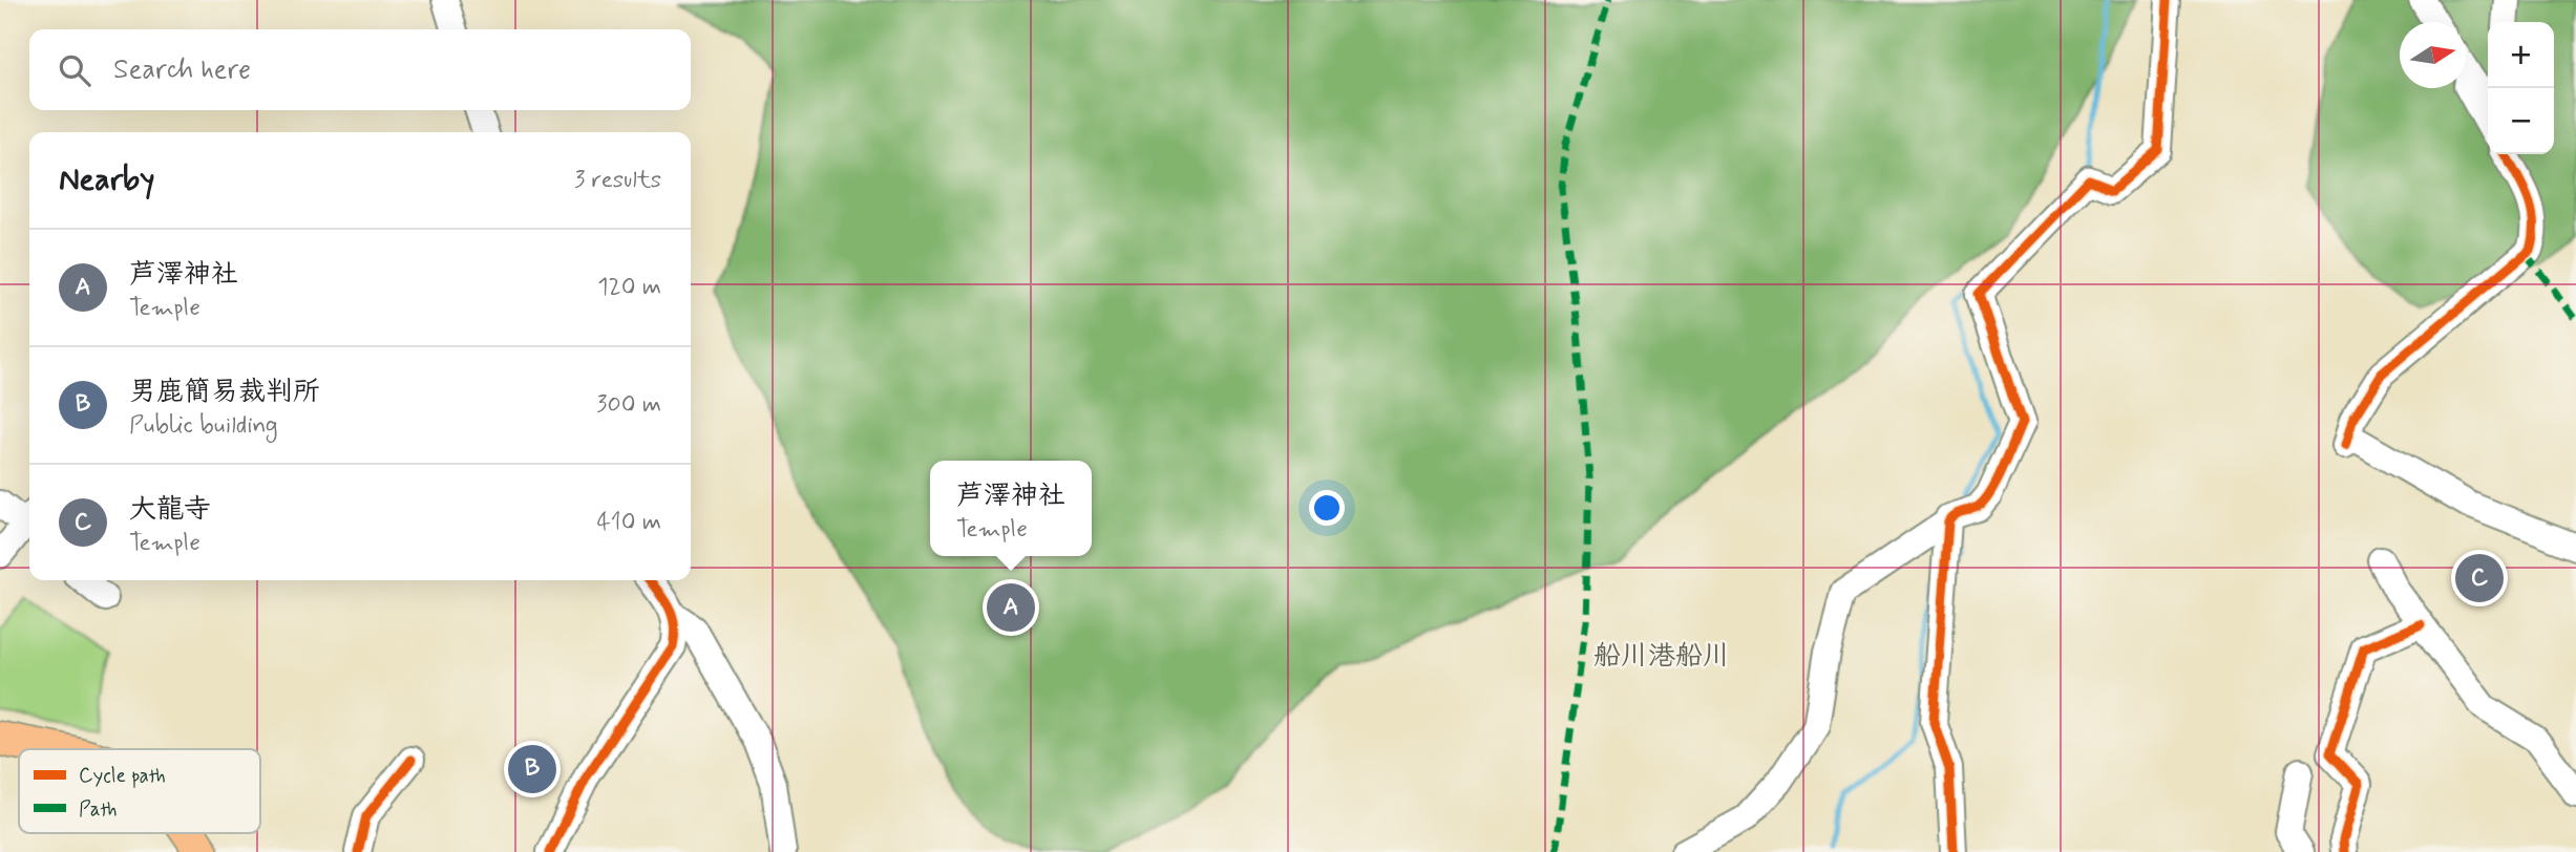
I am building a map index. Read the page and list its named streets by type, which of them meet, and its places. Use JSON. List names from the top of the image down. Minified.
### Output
{"districts":["船川港船川"],"legend":["Cycle path","Path"],"north":"right","page":{"map_buttons":["+","−"],"search":"Search here","heading":["Nearby","3 results"],"list":[{"mark":"A","name":"芦澤神社","note":"Temple","value":"120 m"},{"mark":"B","name":"男鹿簡易裁判所","note":"Public building","value":"300 m"},{"mark":"C","name":"大龍寺","note":"Temple","value":"410 m"}],"popup":["芦澤神社","Temple"],"pins":["C","A","B"]}}
